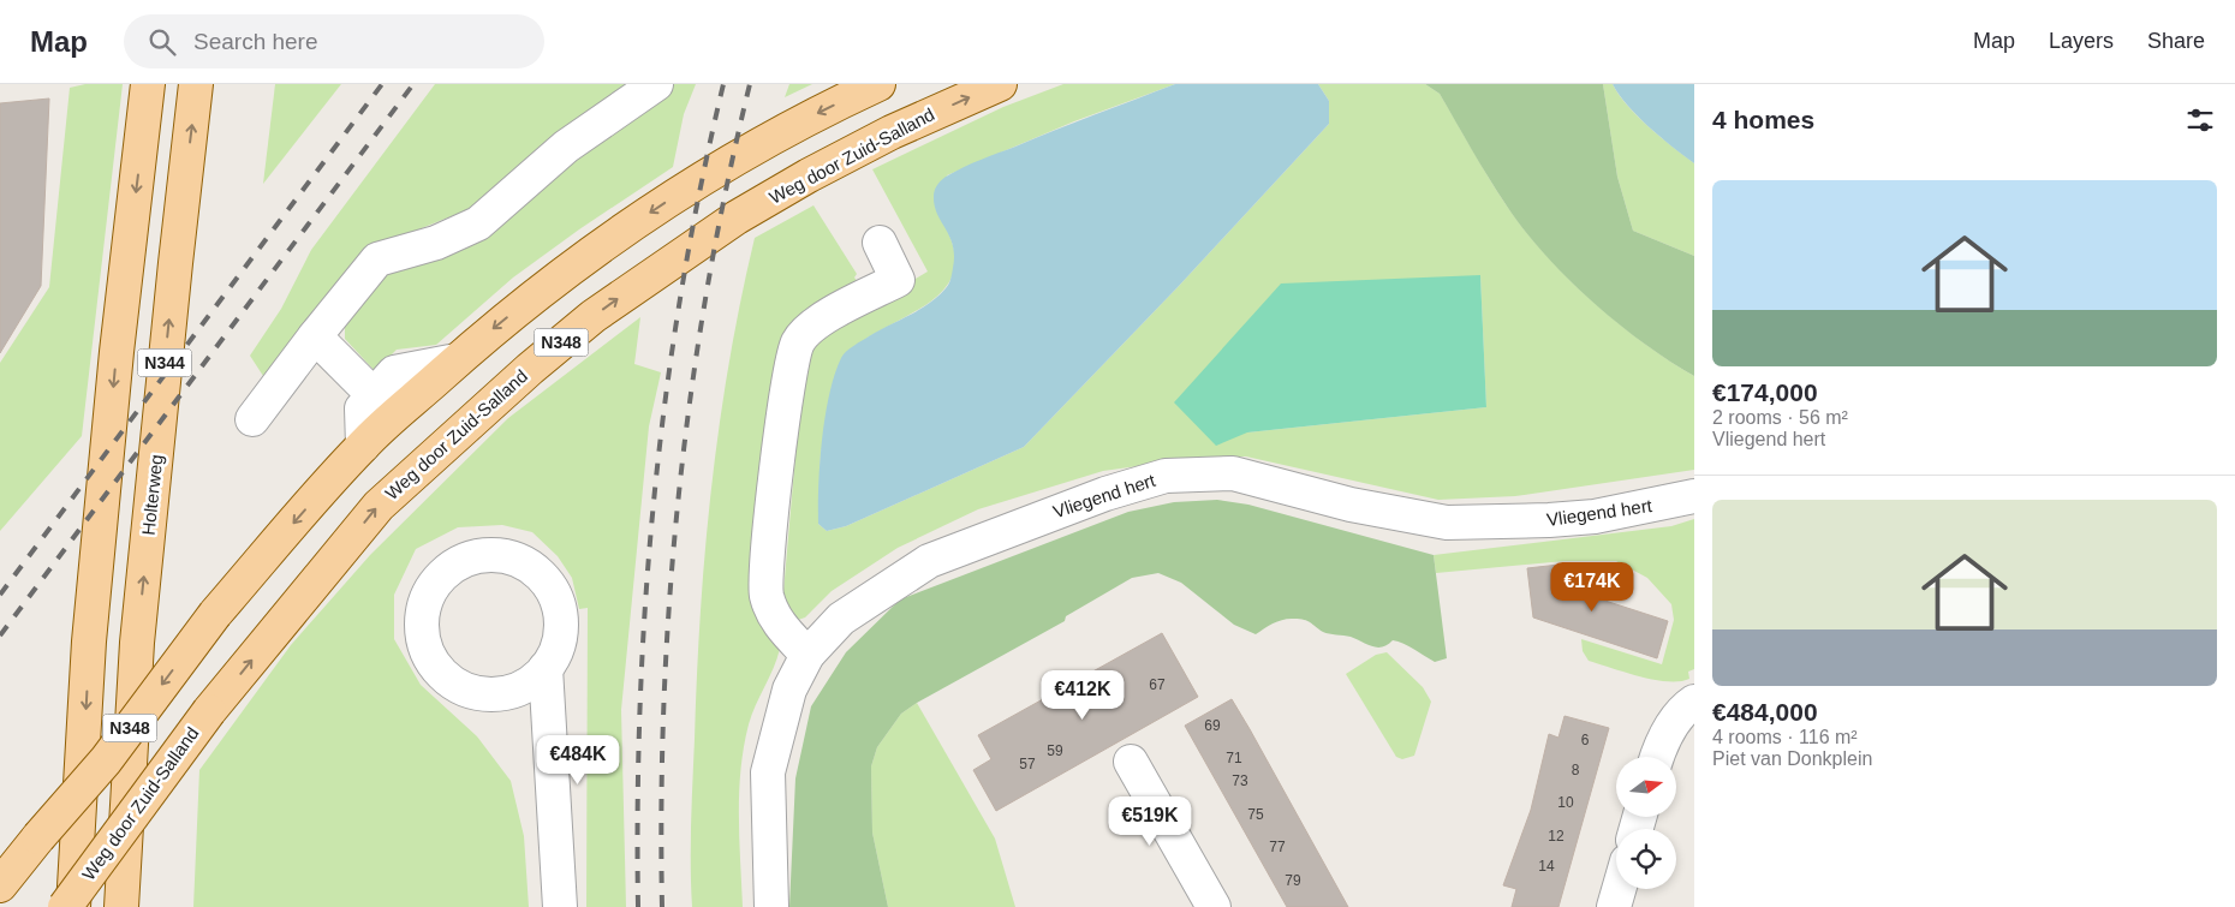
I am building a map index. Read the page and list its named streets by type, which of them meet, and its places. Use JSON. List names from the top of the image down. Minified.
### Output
{"streets":{"main road":["Weg door Zuid-Salland","N348","N344","Holterweg"],"street":["Vliegend hert"]},"house_numbers":["67","69","6","59","71","57","8","73","10","75","12","77","14","79"],"north":"right","page":{"header":"Map","search":"Search here","nav":["Map","Layers","Share"],"heading":"4 homes","list":[{"name":"€174,000","note":"2 rooms · 56 m² · Vliegend hert"},{"name":"€484,000","note":"4 rooms · 116 m² · Piet van Donkplein"}],"price":["€174K","€412K","€484K","€519K"]}}
